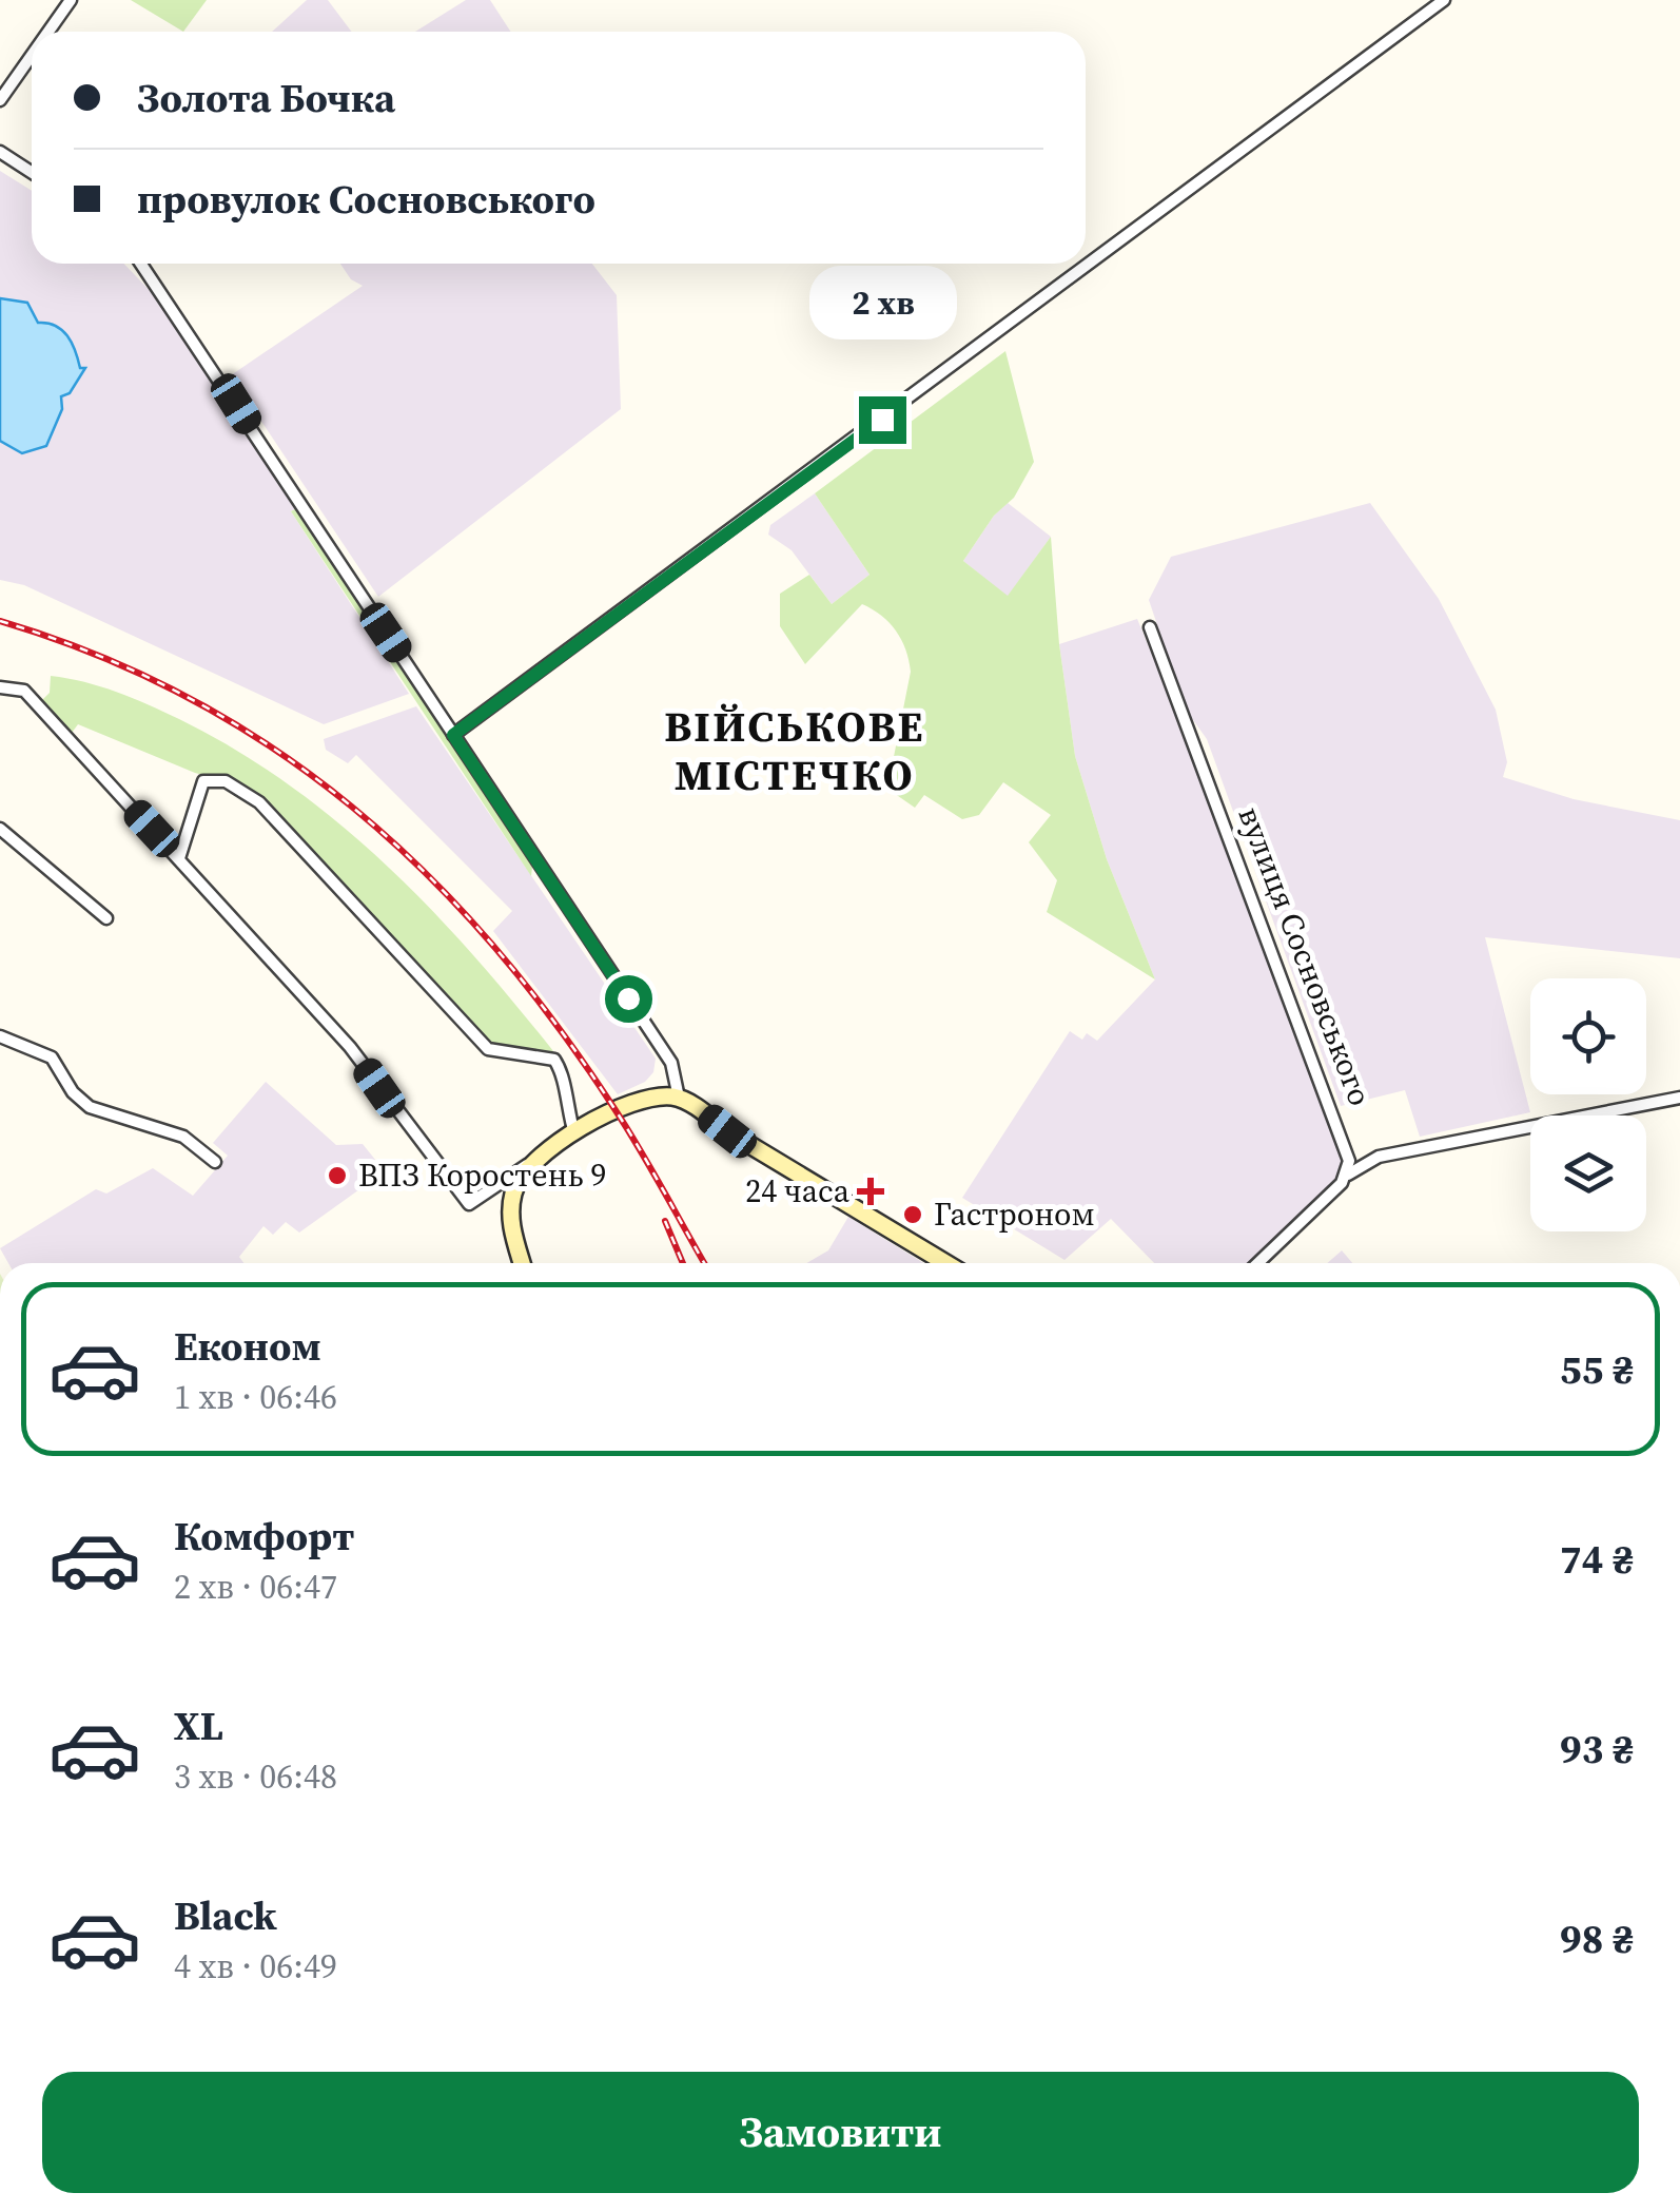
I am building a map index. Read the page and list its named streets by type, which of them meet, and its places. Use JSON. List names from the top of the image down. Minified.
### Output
{"streets":{"street":["вулиця Сосновського"]},"districts":["ВІЙСЬКОВЕ МІСТЕЧКО"],"places":{"other":["ВПЗ Коростень 9","Гастроном"],"health":["24 часа"]},"page":{"banner":["Золота Бочка","провулок Сосновського"],"bubble":"2 хв","list":[{"name":"Економ","note":"1 хв · 06:46","value":"55 ₴"},{"name":"Комфорт","note":"2 хв · 06:47","value":"74 ₴"},{"name":"XL","note":"3 хв · 06:48","value":"93 ₴"},{"name":"Black","note":"4 хв · 06:49","value":"98 ₴"}],"buttons":"Замовити"}}
